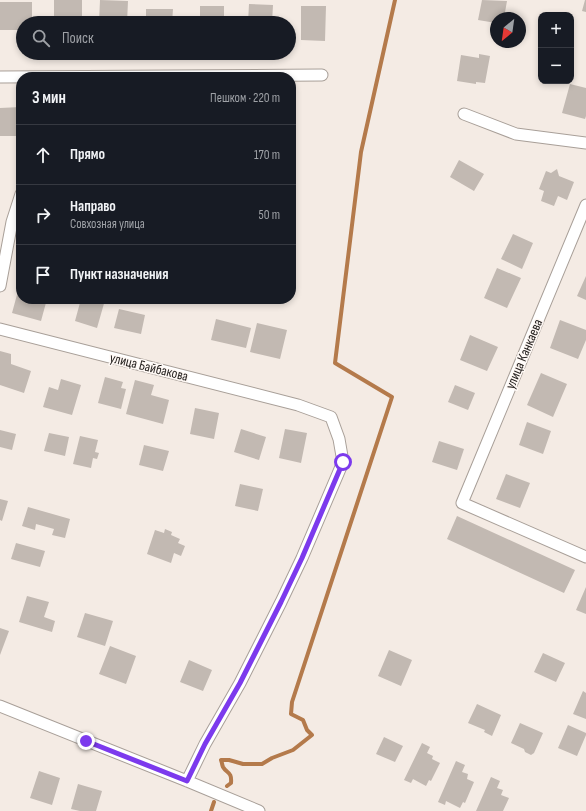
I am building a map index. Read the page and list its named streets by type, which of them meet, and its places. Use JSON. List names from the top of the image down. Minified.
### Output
{"streets":{"street":["улица Канкаева","улица Байбакова"]},"north":"bottom left","page":{"map_buttons":["+","−"],"search":"Поиск","heading":["3 мин","Пешком · 220 m"],"list":[["Прямо","170 m"],["Направо","Совхозная улица","50 m"],"Пункт назначения"]}}
